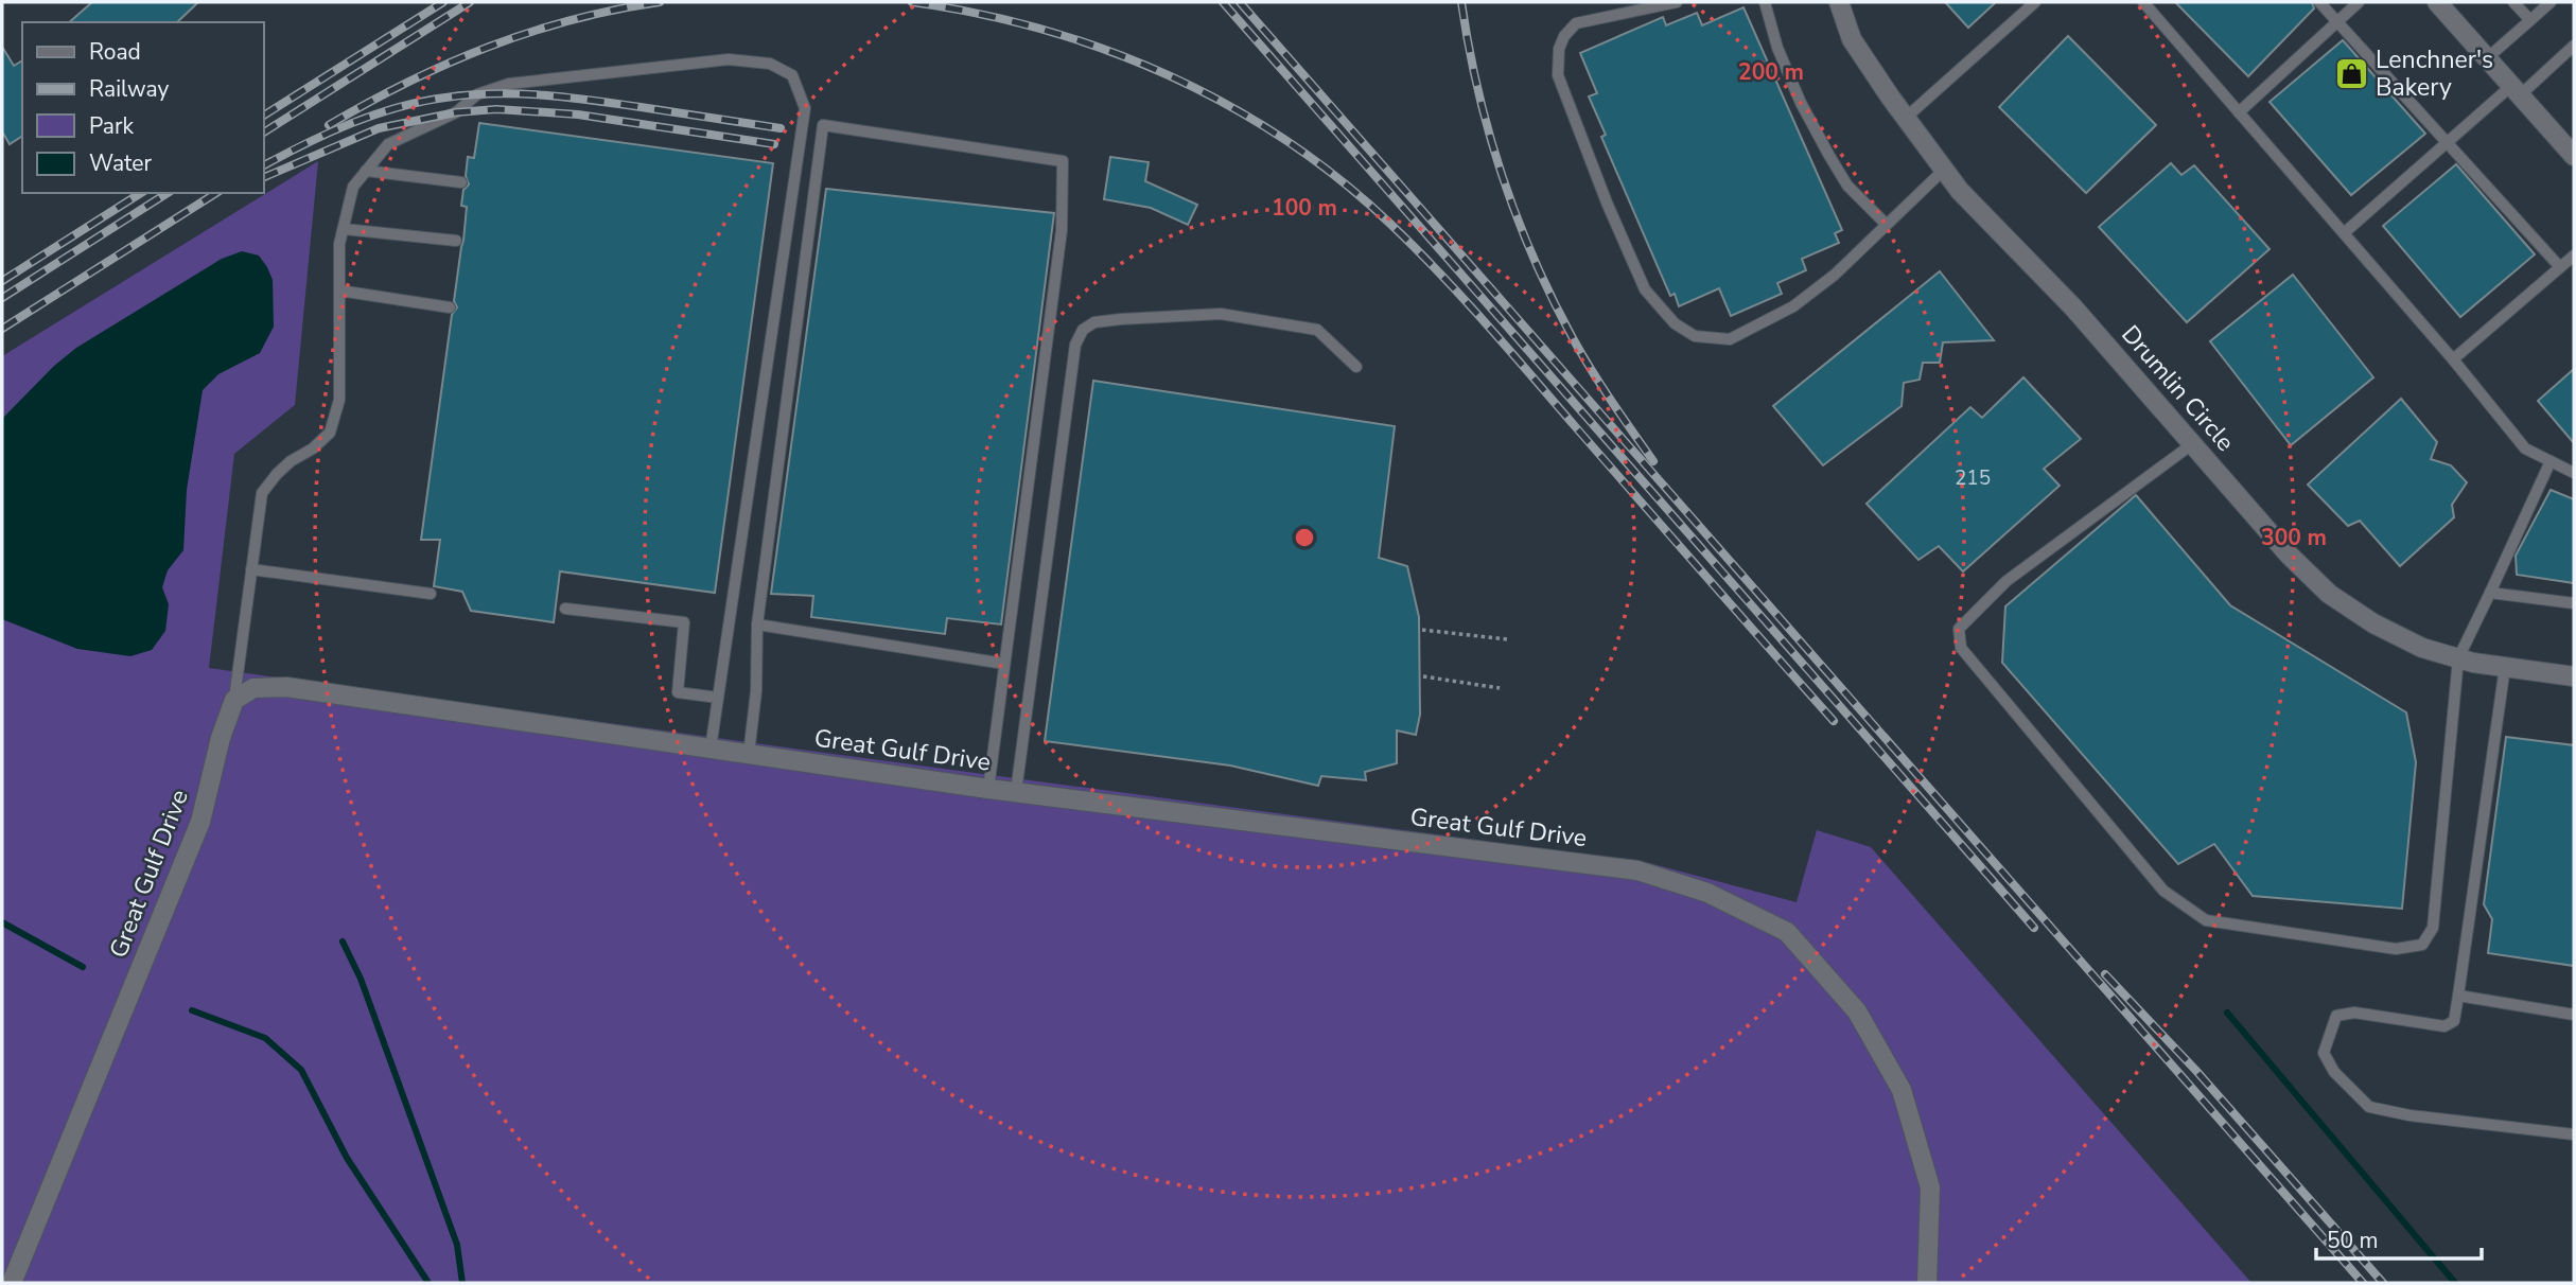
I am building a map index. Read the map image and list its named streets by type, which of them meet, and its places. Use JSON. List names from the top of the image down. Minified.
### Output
{"streets":{"street":["Drumlin Circle","Great Gulf Drive"]},"places":{"shop":["Lenchner's Bakery"]},"house_numbers":["215"],"legend":["Road","Railway","Park","Water"],"scale_bar":"50 m","rings":["200 m","100 m","300 m"]}
